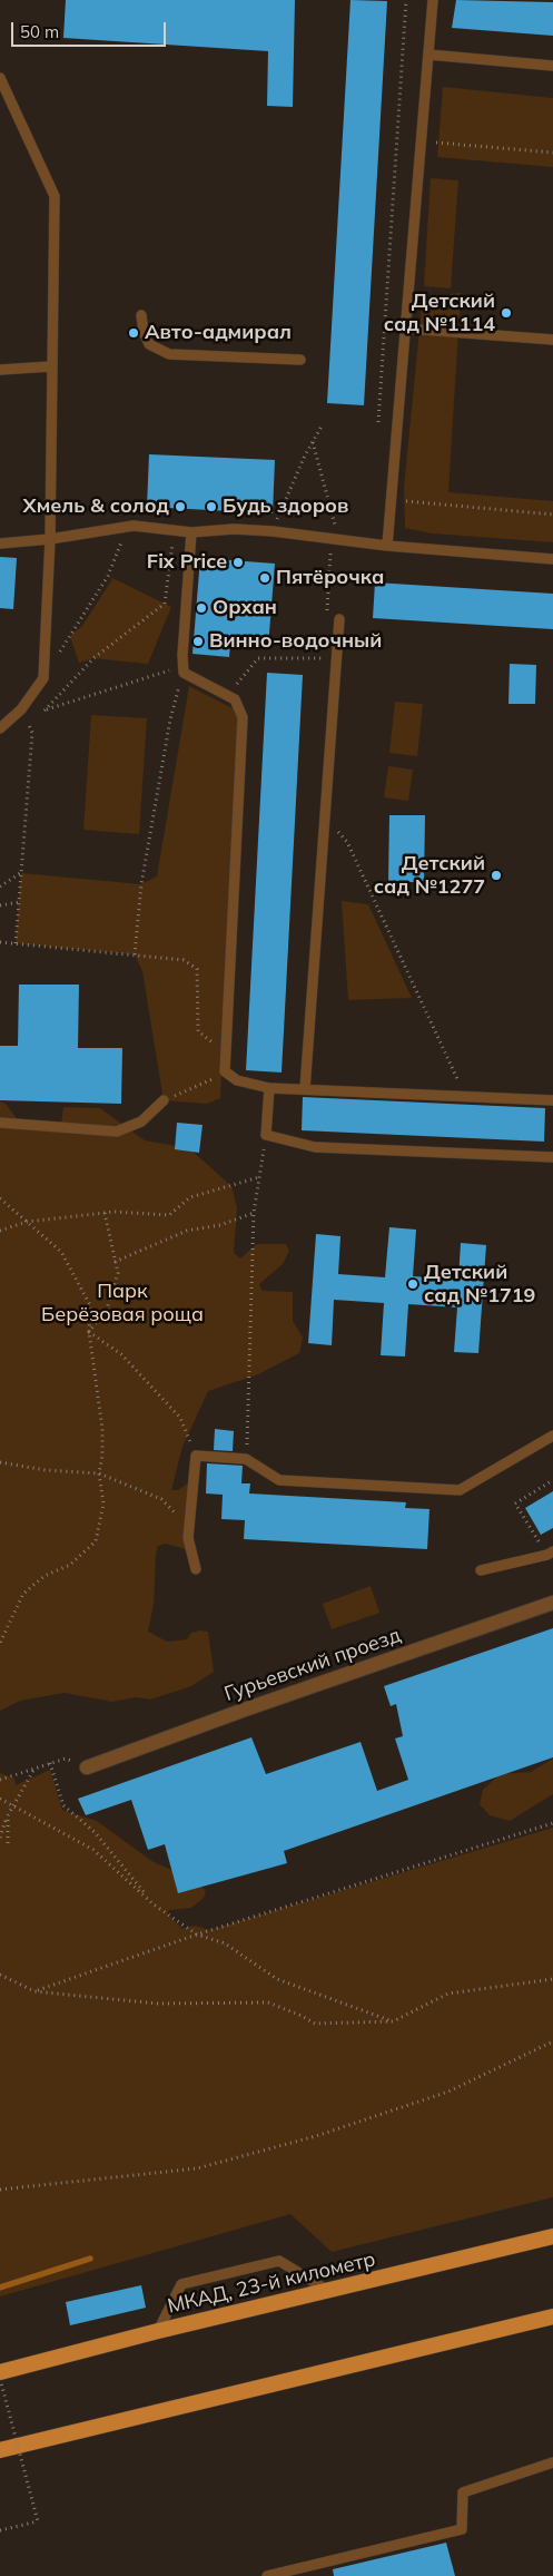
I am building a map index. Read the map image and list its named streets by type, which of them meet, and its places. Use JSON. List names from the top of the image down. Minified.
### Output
{"streets":{"highway":["МКАД, 23-й километр"],"street":["Гурьевский проезд"]},"parks":["Парк Берёзовая роща"],"places":["Детский сад №1114","Авто-адмирал","Хмель & солод","Будь здоров","Fix Price","Пятёрочка","Орхан","Винно-водочный","Детский сад №1277","Детский сад №1719"],"scale_bar":"50 m"}
